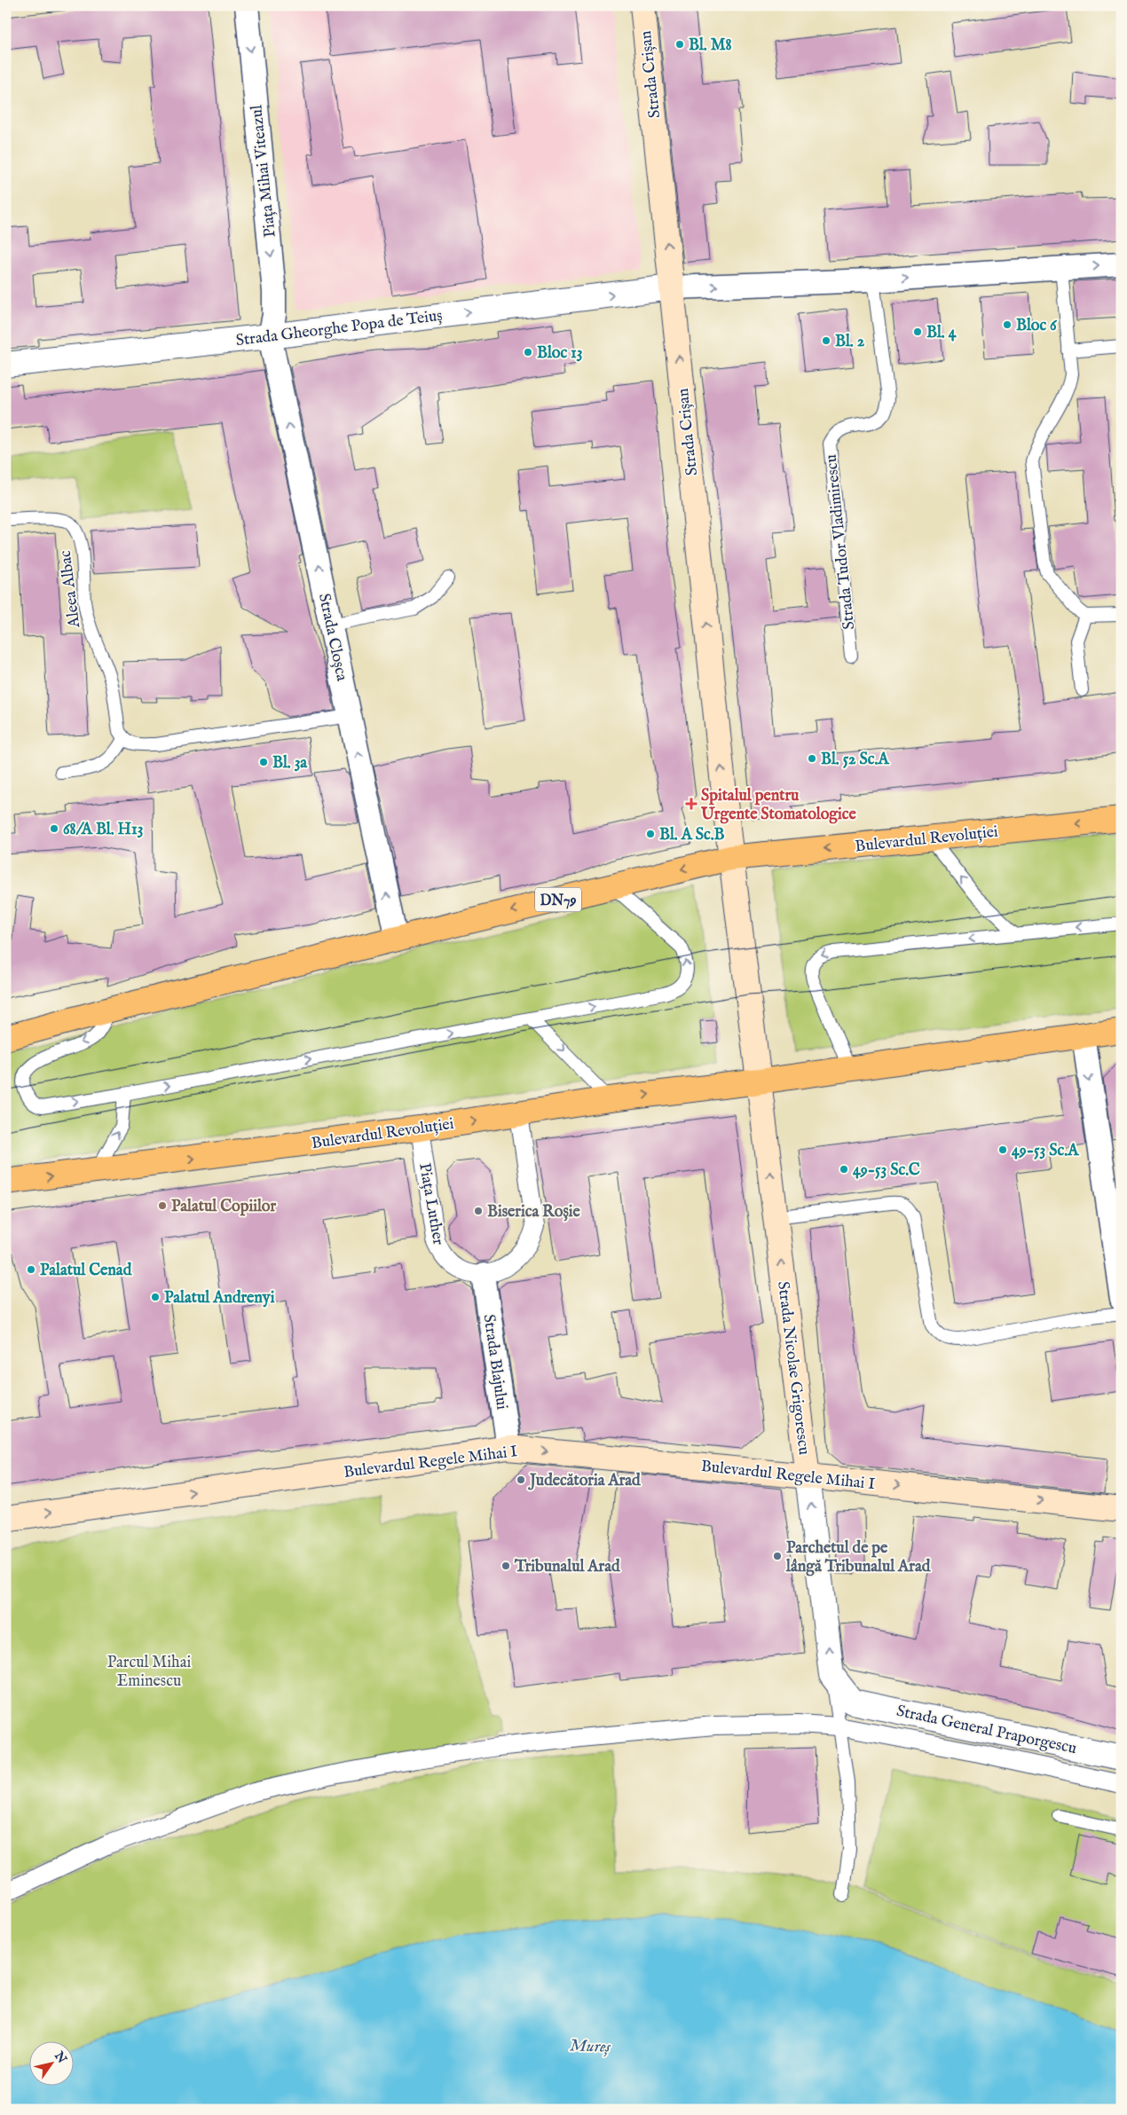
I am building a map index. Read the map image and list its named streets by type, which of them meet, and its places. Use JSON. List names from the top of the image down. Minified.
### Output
{"streets":{"main road":["Strada Crișan","Bulevardul Revoluției","DN79","Strada Nicolae Grigorescu","Bulevardul Regele Mihai I"],"street":["Piața Mihai Viteazul","Strada Gheorghe Popa de Teiuș","Strada Cloșca","Piața Luther","Strada Blajului","Strada General Praporgescu"],"lane":["Strada Tudor Vladimirescu","Aleea Albac"]},"crossings":[["Strada Crișan","Strada Gheorghe Popa de Teiuș"],["Strada Crișan","Bulevardul Revoluției"],["Piața Mihai Viteazul","Strada Gheorghe Popa de Teiuș"],["Piața Mihai Viteazul","Strada Cloșca"],["Strada Gheorghe Popa de Teiuș","Strada Cloșca"],["Strada Cloșca","Bulevardul Revoluției"],["Bulevardul Revoluției","Piața Luther"],["Bulevardul Revoluției","Strada Nicolae Grigorescu"],["Piața Luther","Strada Blajului"],["Strada Blajului","Bulevardul Regele Mihai I"],["Strada Nicolae Grigorescu","Bulevardul Regele Mihai I"],["Strada Nicolae Grigorescu","Strada General Praporgescu"]],"one_way":["Strada Crișan","Piața Mihai Viteazul","Strada Gheorghe Popa de Teiuș","Strada Cloșca","Strada Nicolae Grigorescu","Bulevardul Regele Mihai I"],"water":["Mureș"],"parks":["Parcul Mihai Eminescu"],"places":{"other":["Bl. M8","Bloc 6","Bl. 4","Bl. 2","Bloc 13","Bl. 52 Sc.A","Bl. 3a","68/A Bl. H13","Bl. A Sc.B","49-53 Sc.A","49-53 Sc.C","Palatul Copiilor","Biserica Roșie","Palatul Cenad","Palatul Andrenyi","Judecătoria Arad","Parchetul de pe lângă Tribunalul Arad","Tribunalul Arad"],"health":["Spitalul pentru Urgente Stomatologice"]},"north":"top right"}
